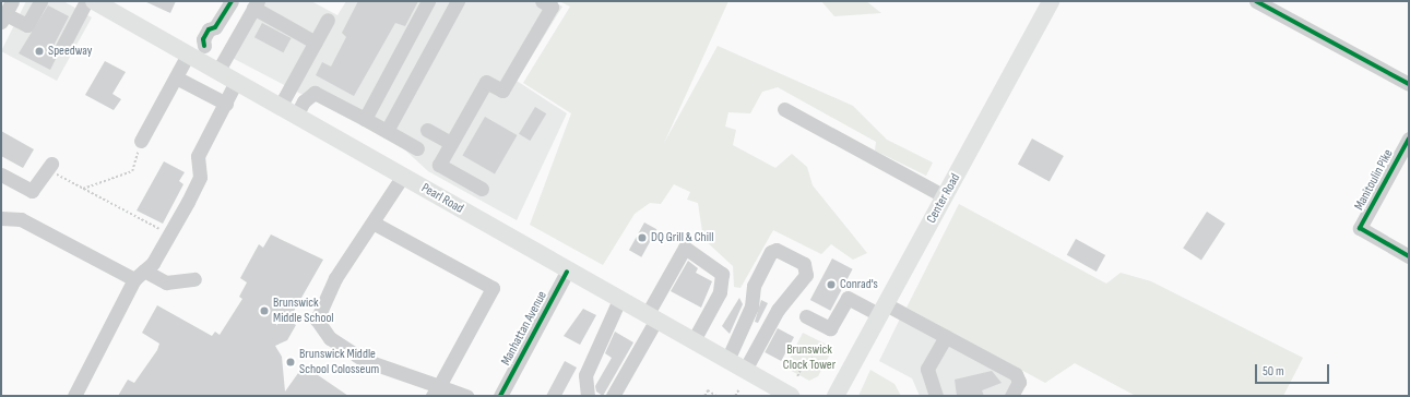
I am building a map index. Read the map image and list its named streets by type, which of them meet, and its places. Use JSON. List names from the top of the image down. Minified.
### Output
{"streets":{"main road":["Pearl Road","Center Road"],"street":["Manitoulin Pike","Manhattan Avenue"]},"crossings":[["Pearl Road","Manhattan Avenue"]],"parks":["Brunswick Clock Tower"],"places":["Speedway","DQ Grill & Chill","Conrad's","Brunswick Middle School","Brunswick Middle School Colosseum"],"scale_bar":"50 m"}
